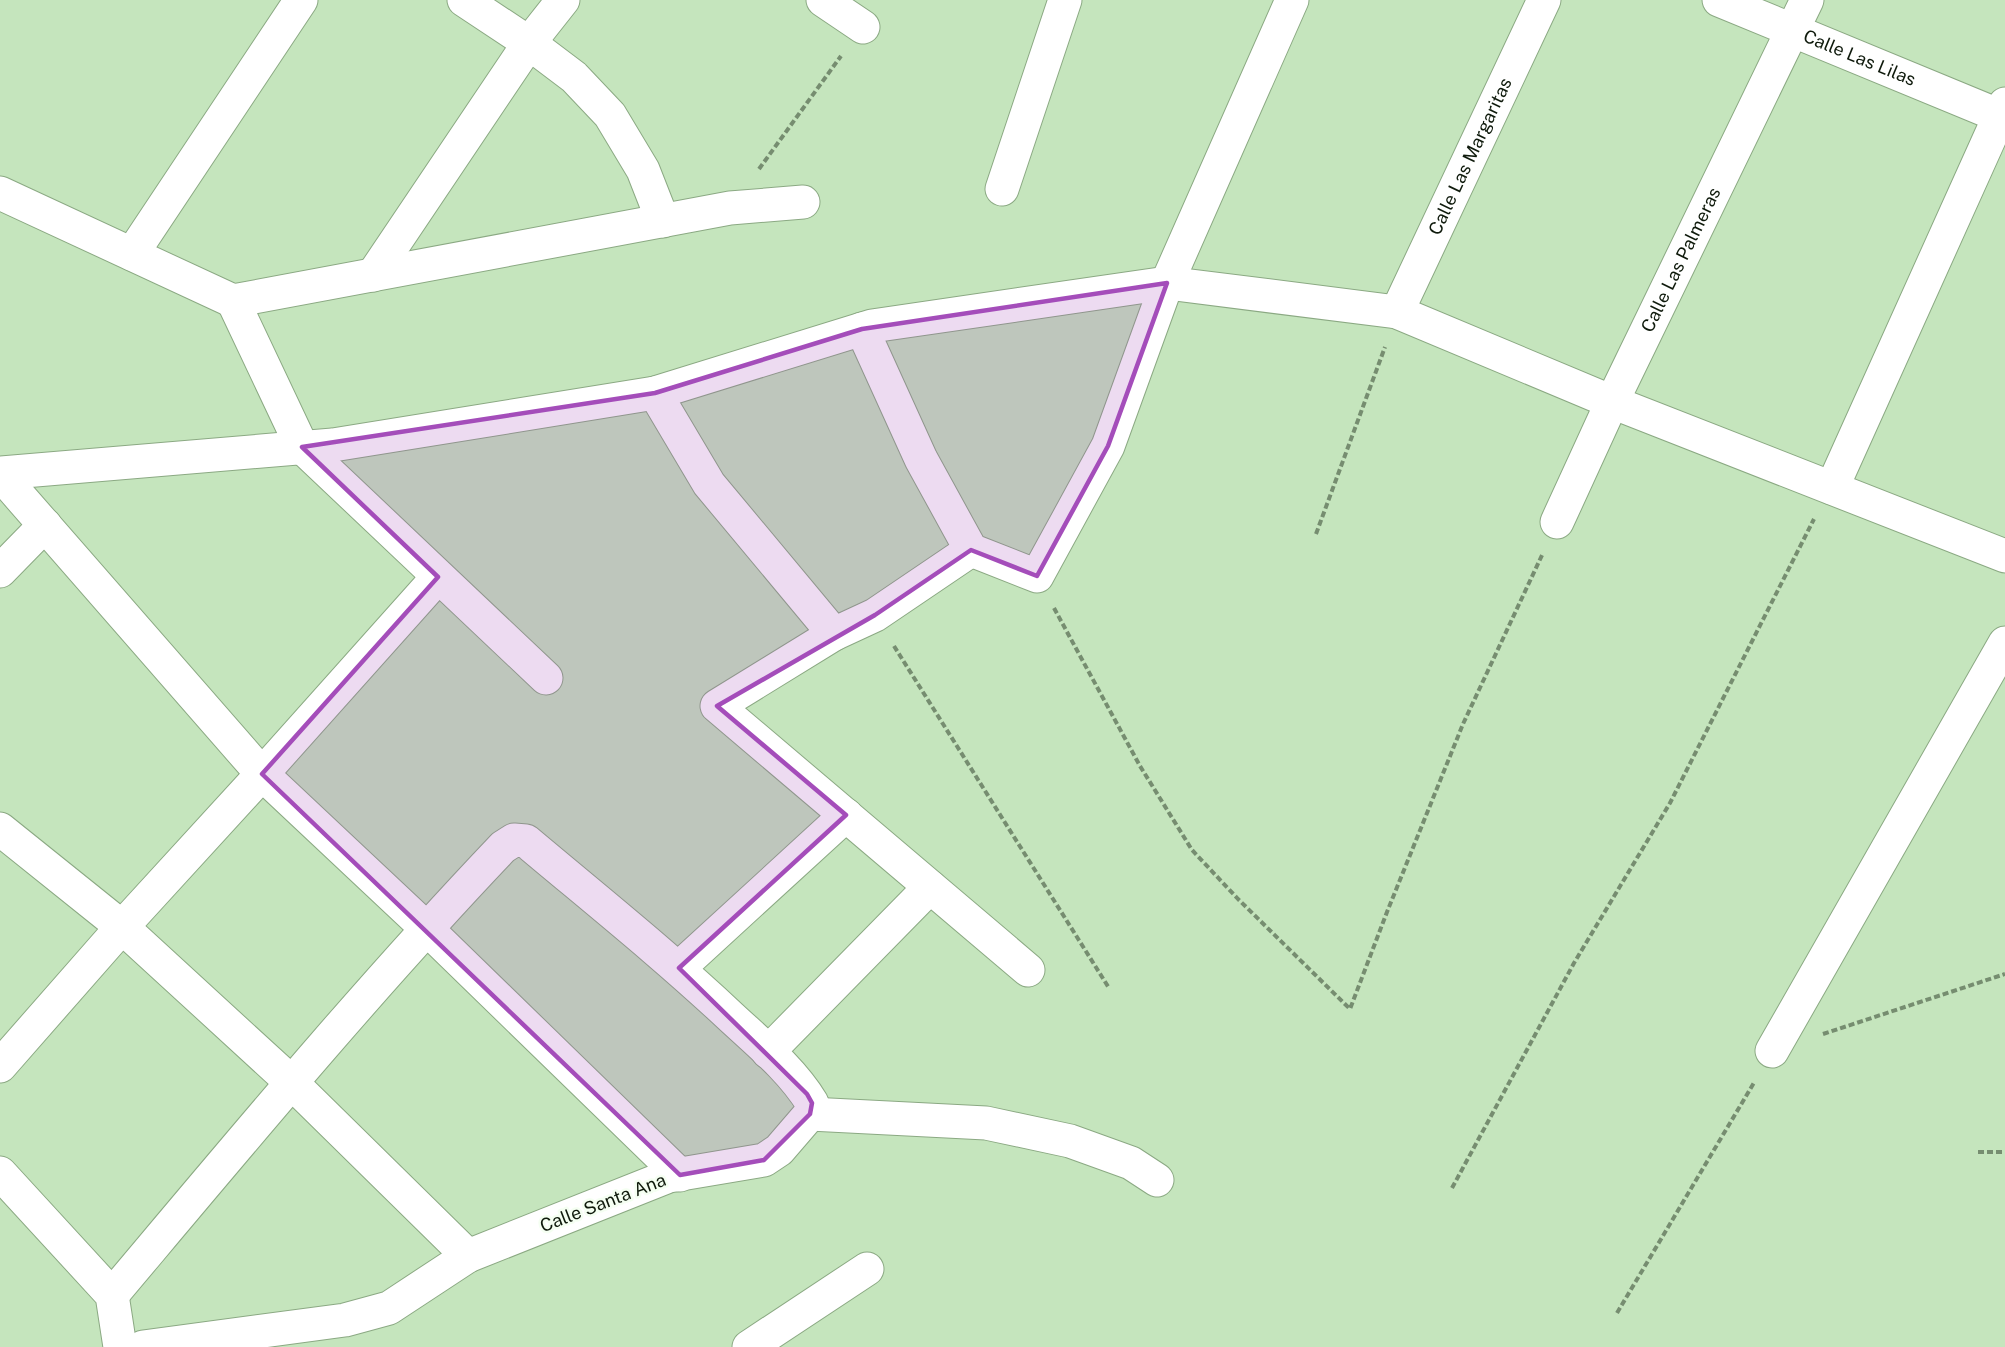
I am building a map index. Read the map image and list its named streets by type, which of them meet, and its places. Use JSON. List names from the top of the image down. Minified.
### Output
{"streets":{"street":["Calle Las Lilas","Calle Las Margaritas","Calle Las Palmeras","Calle Santa Ana"]},"crossings":[["Calle Las Lilas","Calle Las Palmeras"]]}
